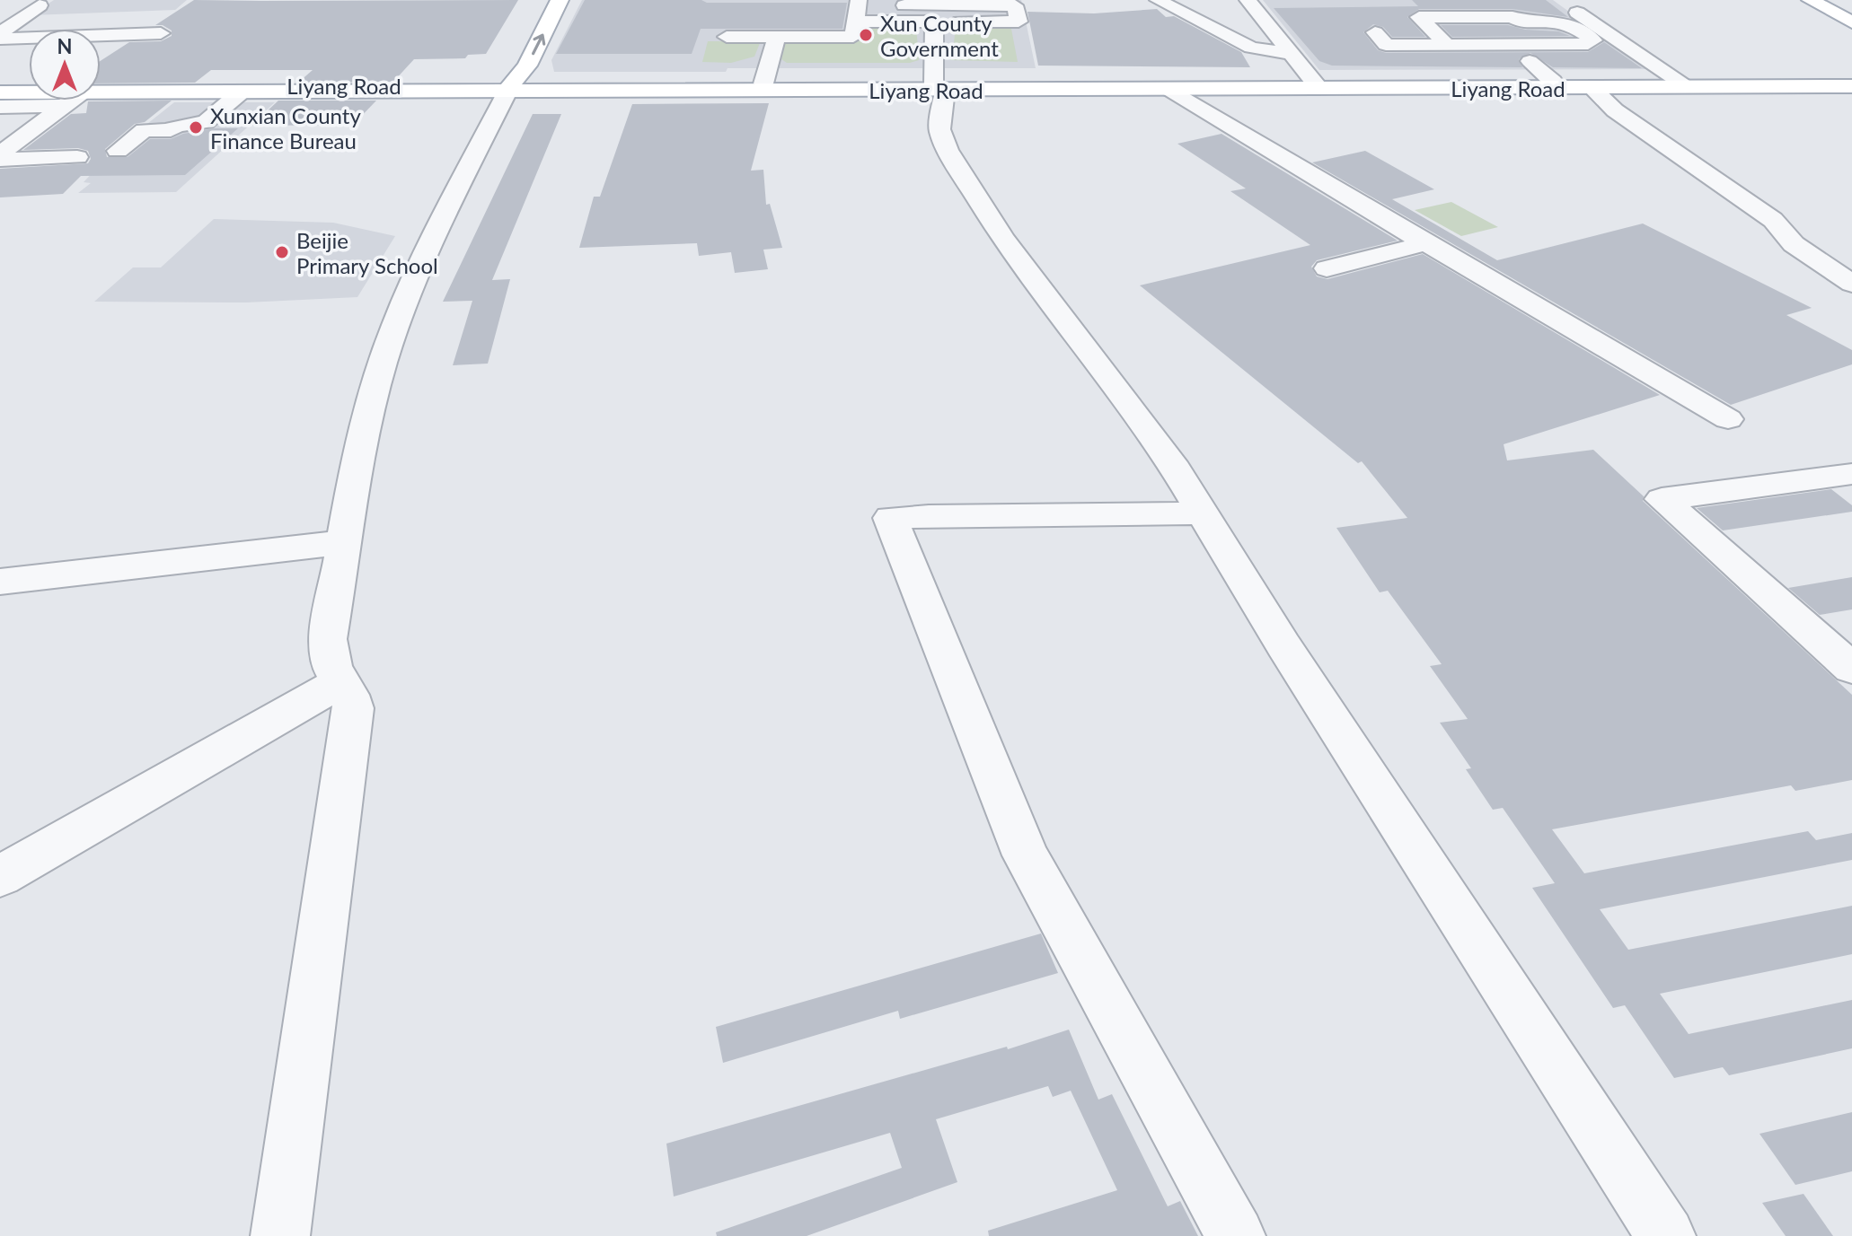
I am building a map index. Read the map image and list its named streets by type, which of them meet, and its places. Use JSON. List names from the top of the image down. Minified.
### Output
{"streets":{"main road":["Liyang Road"]},"places":["Xun County Government","Xunxian County Finance Bureau","Beijie Primary School"],"north":"top"}
